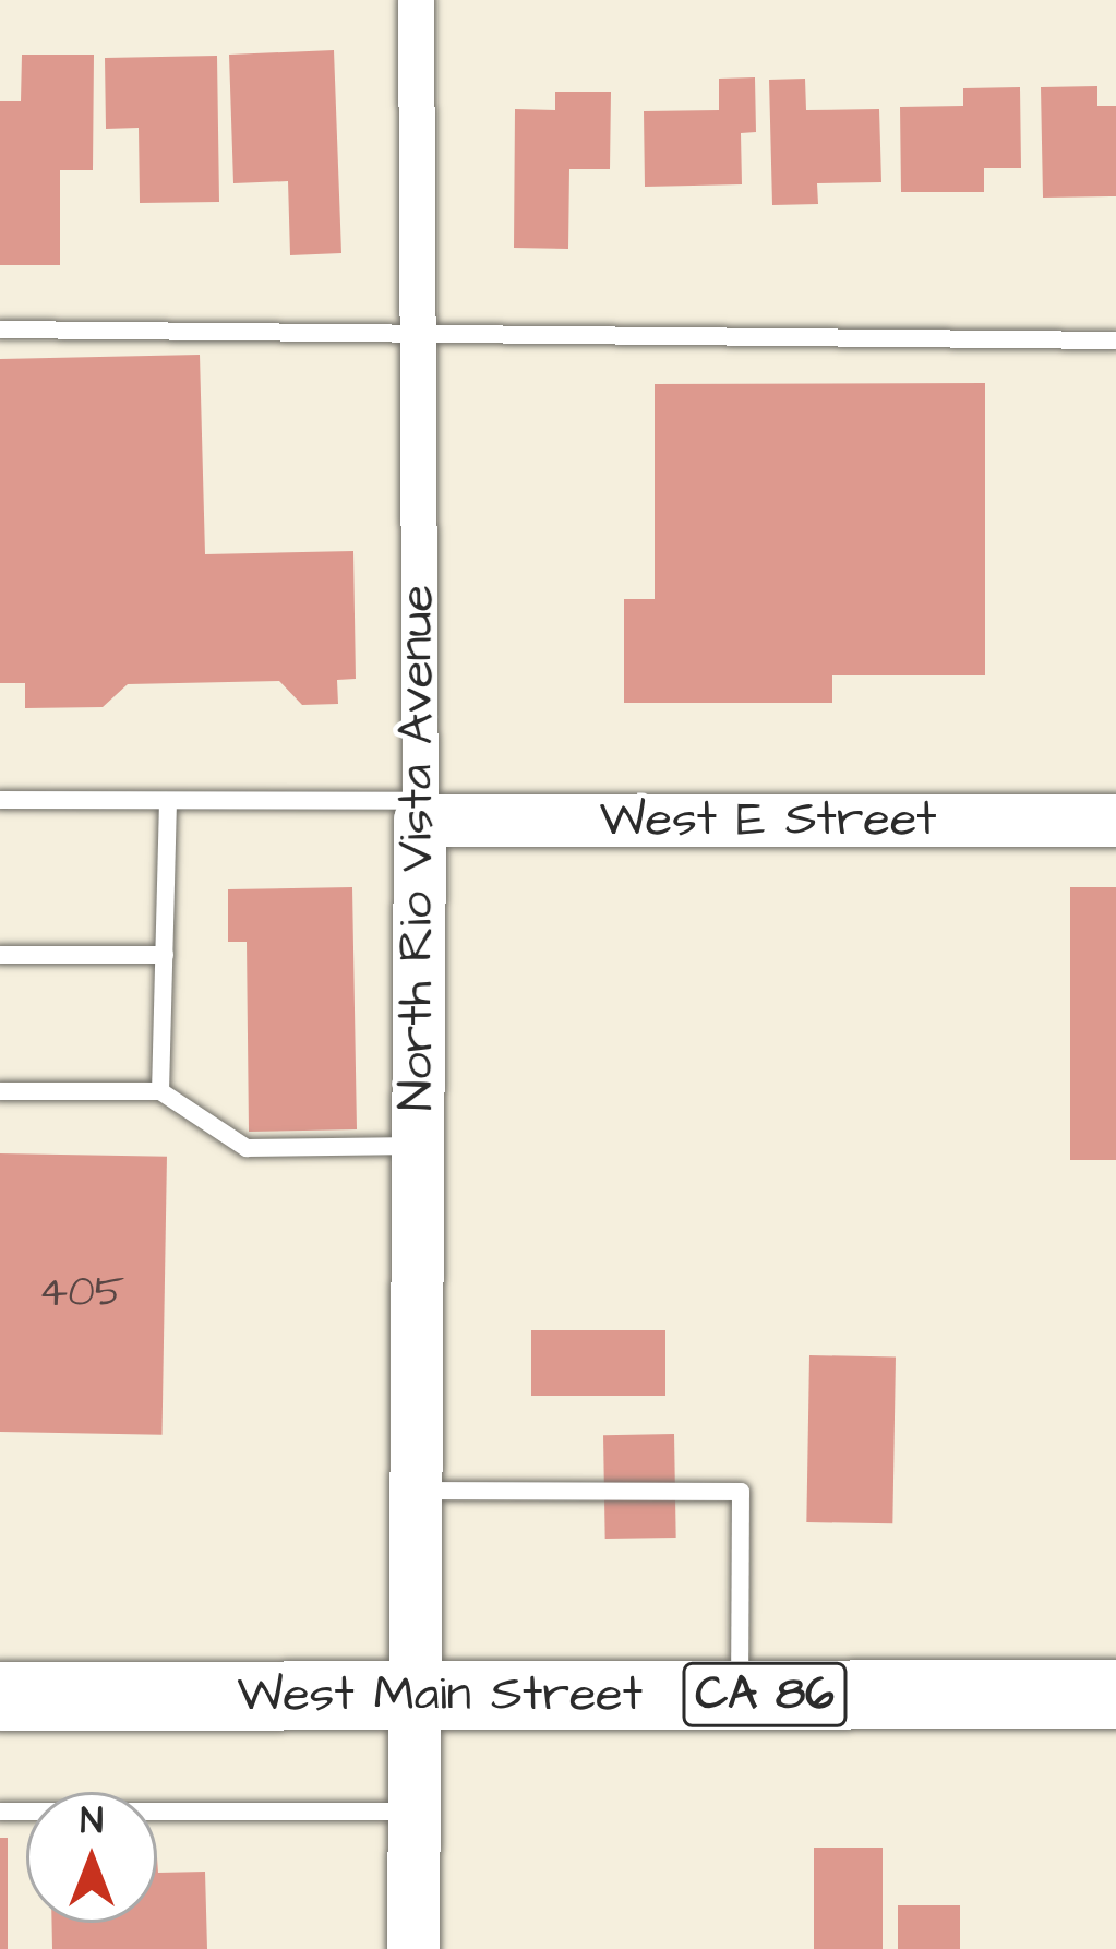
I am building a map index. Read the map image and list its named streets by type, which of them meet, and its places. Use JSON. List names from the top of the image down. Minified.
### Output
{"streets":{"highway":["CA 86","West Main Street"],"street":["West E Street","North Rio Vista Avenue"]},"crossings":[["West E Street","North Rio Vista Avenue"],["North Rio Vista Avenue","West Main Street"]],"house_numbers":["405"],"north":"top"}
